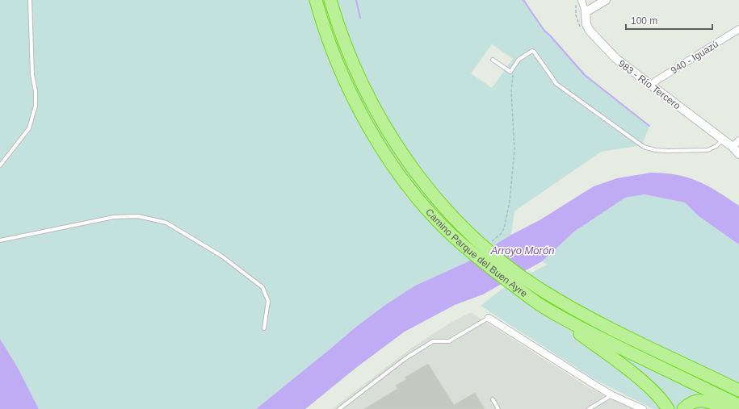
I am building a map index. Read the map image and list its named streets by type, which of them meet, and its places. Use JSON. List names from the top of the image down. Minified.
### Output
{"streets":{"highway":["Camino Parque del Buen Ayre"],"street":["940 - Iguazú","983 - Río Tercero"]},"crossings":[["940 - Iguazú","983 - Río Tercero"]],"water":["Arroyo Morón"],"scale_bar":"100 m"}
